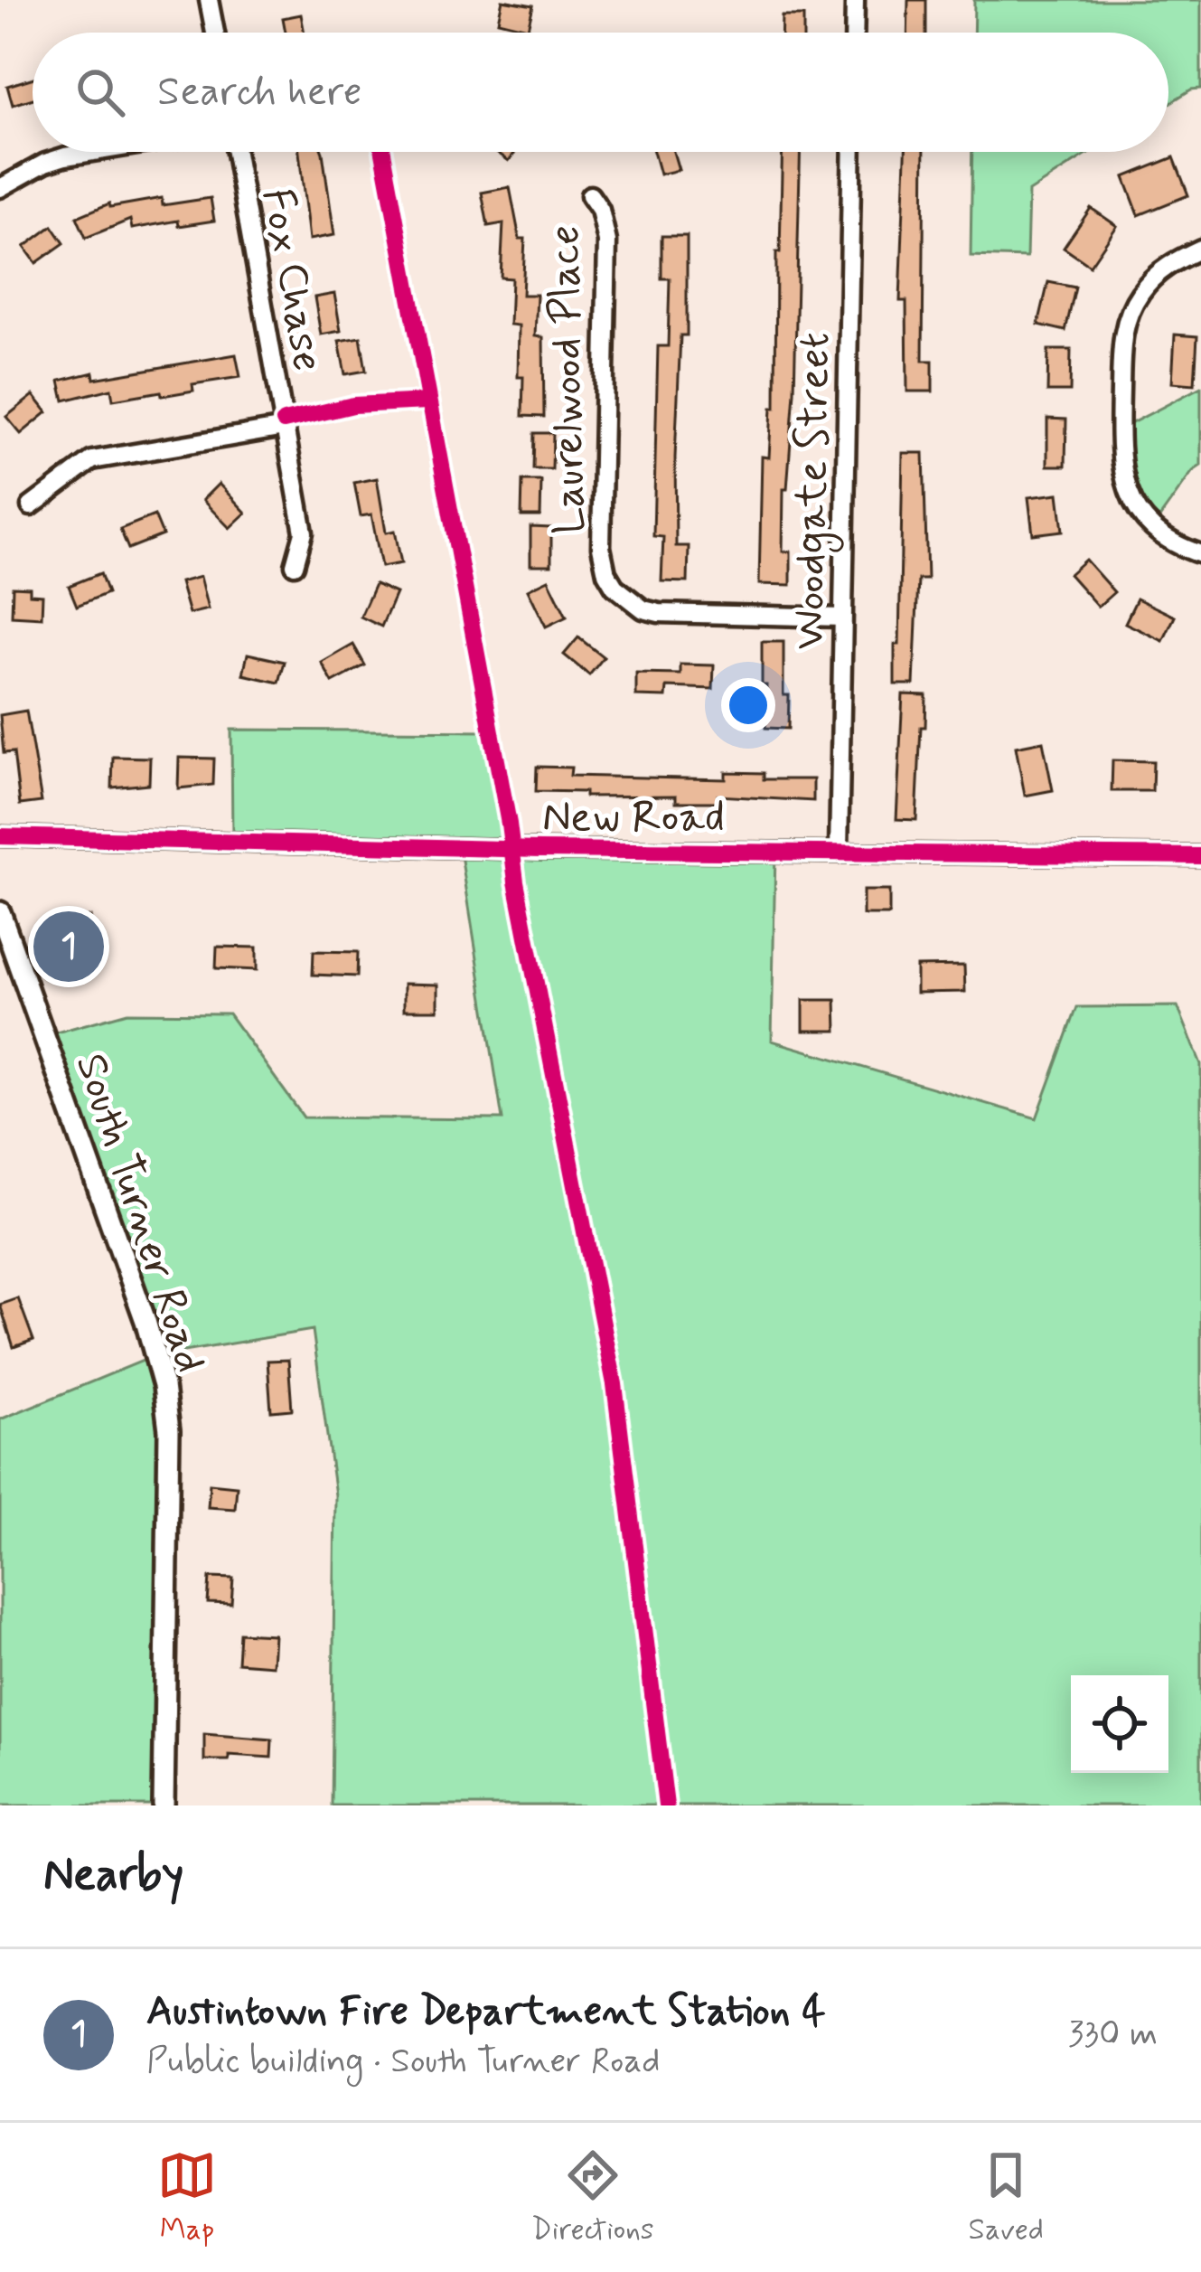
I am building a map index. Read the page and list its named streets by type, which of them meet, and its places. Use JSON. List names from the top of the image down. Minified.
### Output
{"streets":{"street":["Fox Chase","Laurelwood Place","Woodgate Street","New Road","South Turner Road"]},"crossings":[["Laurelwood Place","Woodgate Street"],["Woodgate Street","New Road"]],"page":{"search":"Search here","pins":"1","heading":"Nearby","list":[{"mark":"1","name":"Austintown Fire Department Station 4","note":"Public building · South Turner Road","value":"330 m"}],"nav":["Map","Directions","Saved"]}}
